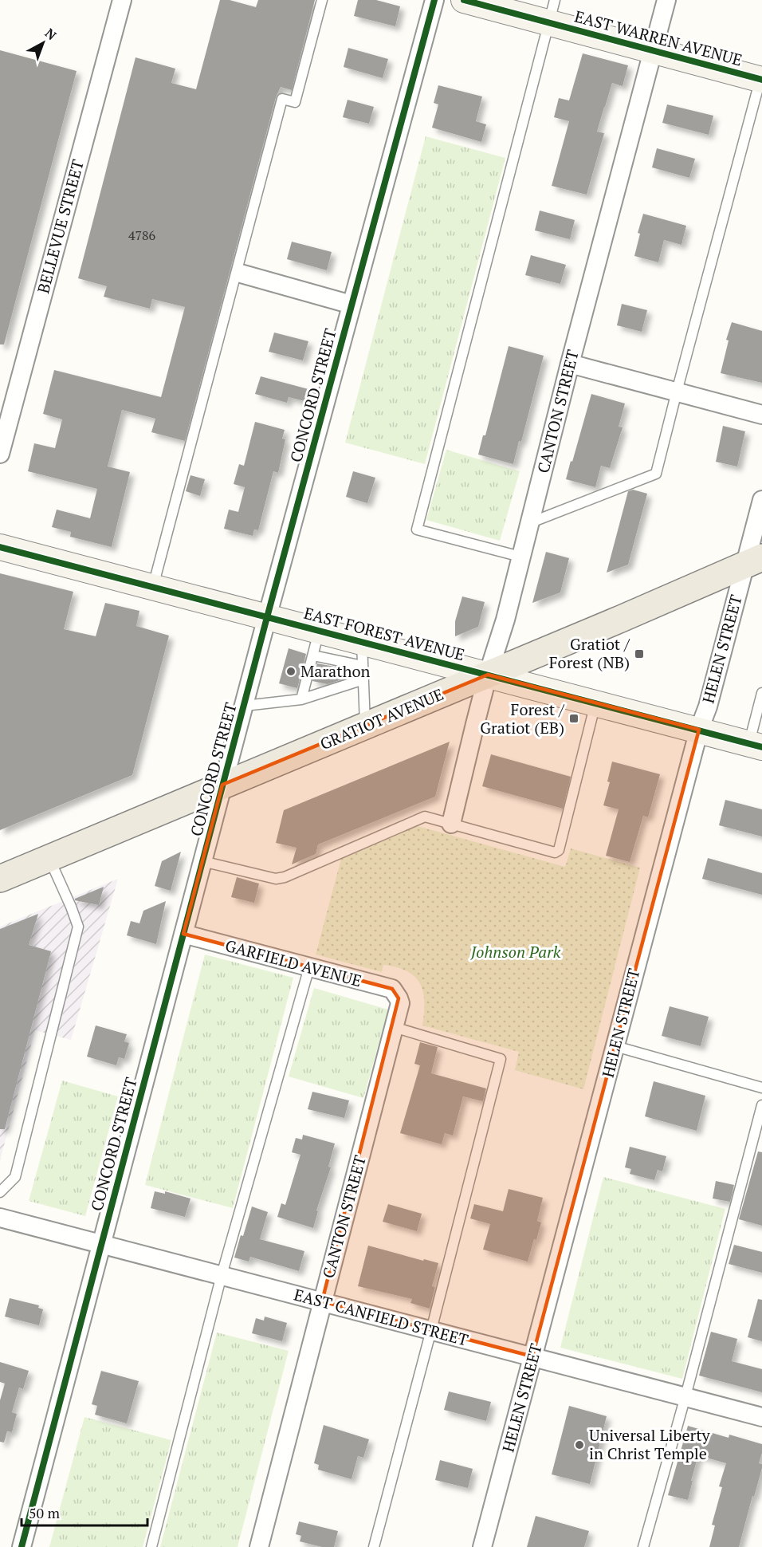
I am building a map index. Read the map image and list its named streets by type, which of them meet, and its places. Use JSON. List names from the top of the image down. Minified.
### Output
{"streets":{"main road":["EAST WARREN AVENUE","EAST FOREST AVENUE","GRATIOT AVENUE"],"street":["BELLEVUE STREET","CONCORD STREET","CANTON STREET","HELEN STREET","GARFIELD AVENUE","EAST CANFIELD STREET"]},"crossings":[["EAST WARREN AVENUE","CANTON STREET"],["CONCORD STREET","EAST FOREST AVENUE"],["CONCORD STREET","GRATIOT AVENUE"],["CONCORD STREET","GARFIELD AVENUE"],["CONCORD STREET","EAST CANFIELD STREET"],["CANTON STREET","EAST FOREST AVENUE"],["CANTON STREET","GRATIOT AVENUE"],["CANTON STREET","GARFIELD AVENUE"],["CANTON STREET","EAST CANFIELD STREET"],["EAST FOREST AVENUE","HELEN STREET"],["EAST FOREST AVENUE","GRATIOT AVENUE"],["HELEN STREET","GRATIOT AVENUE"],["HELEN STREET","EAST CANFIELD STREET"]],"parks":["Johnson Park"],"places":{"transit":["Gratiot / Forest (NB)","Forest / Gratiot (EB)"],"other":["Marathon","Universal Liberty in Christ Temple"]},"house_numbers":["4786"],"scale_bar":"50 m","north":"top right"}
